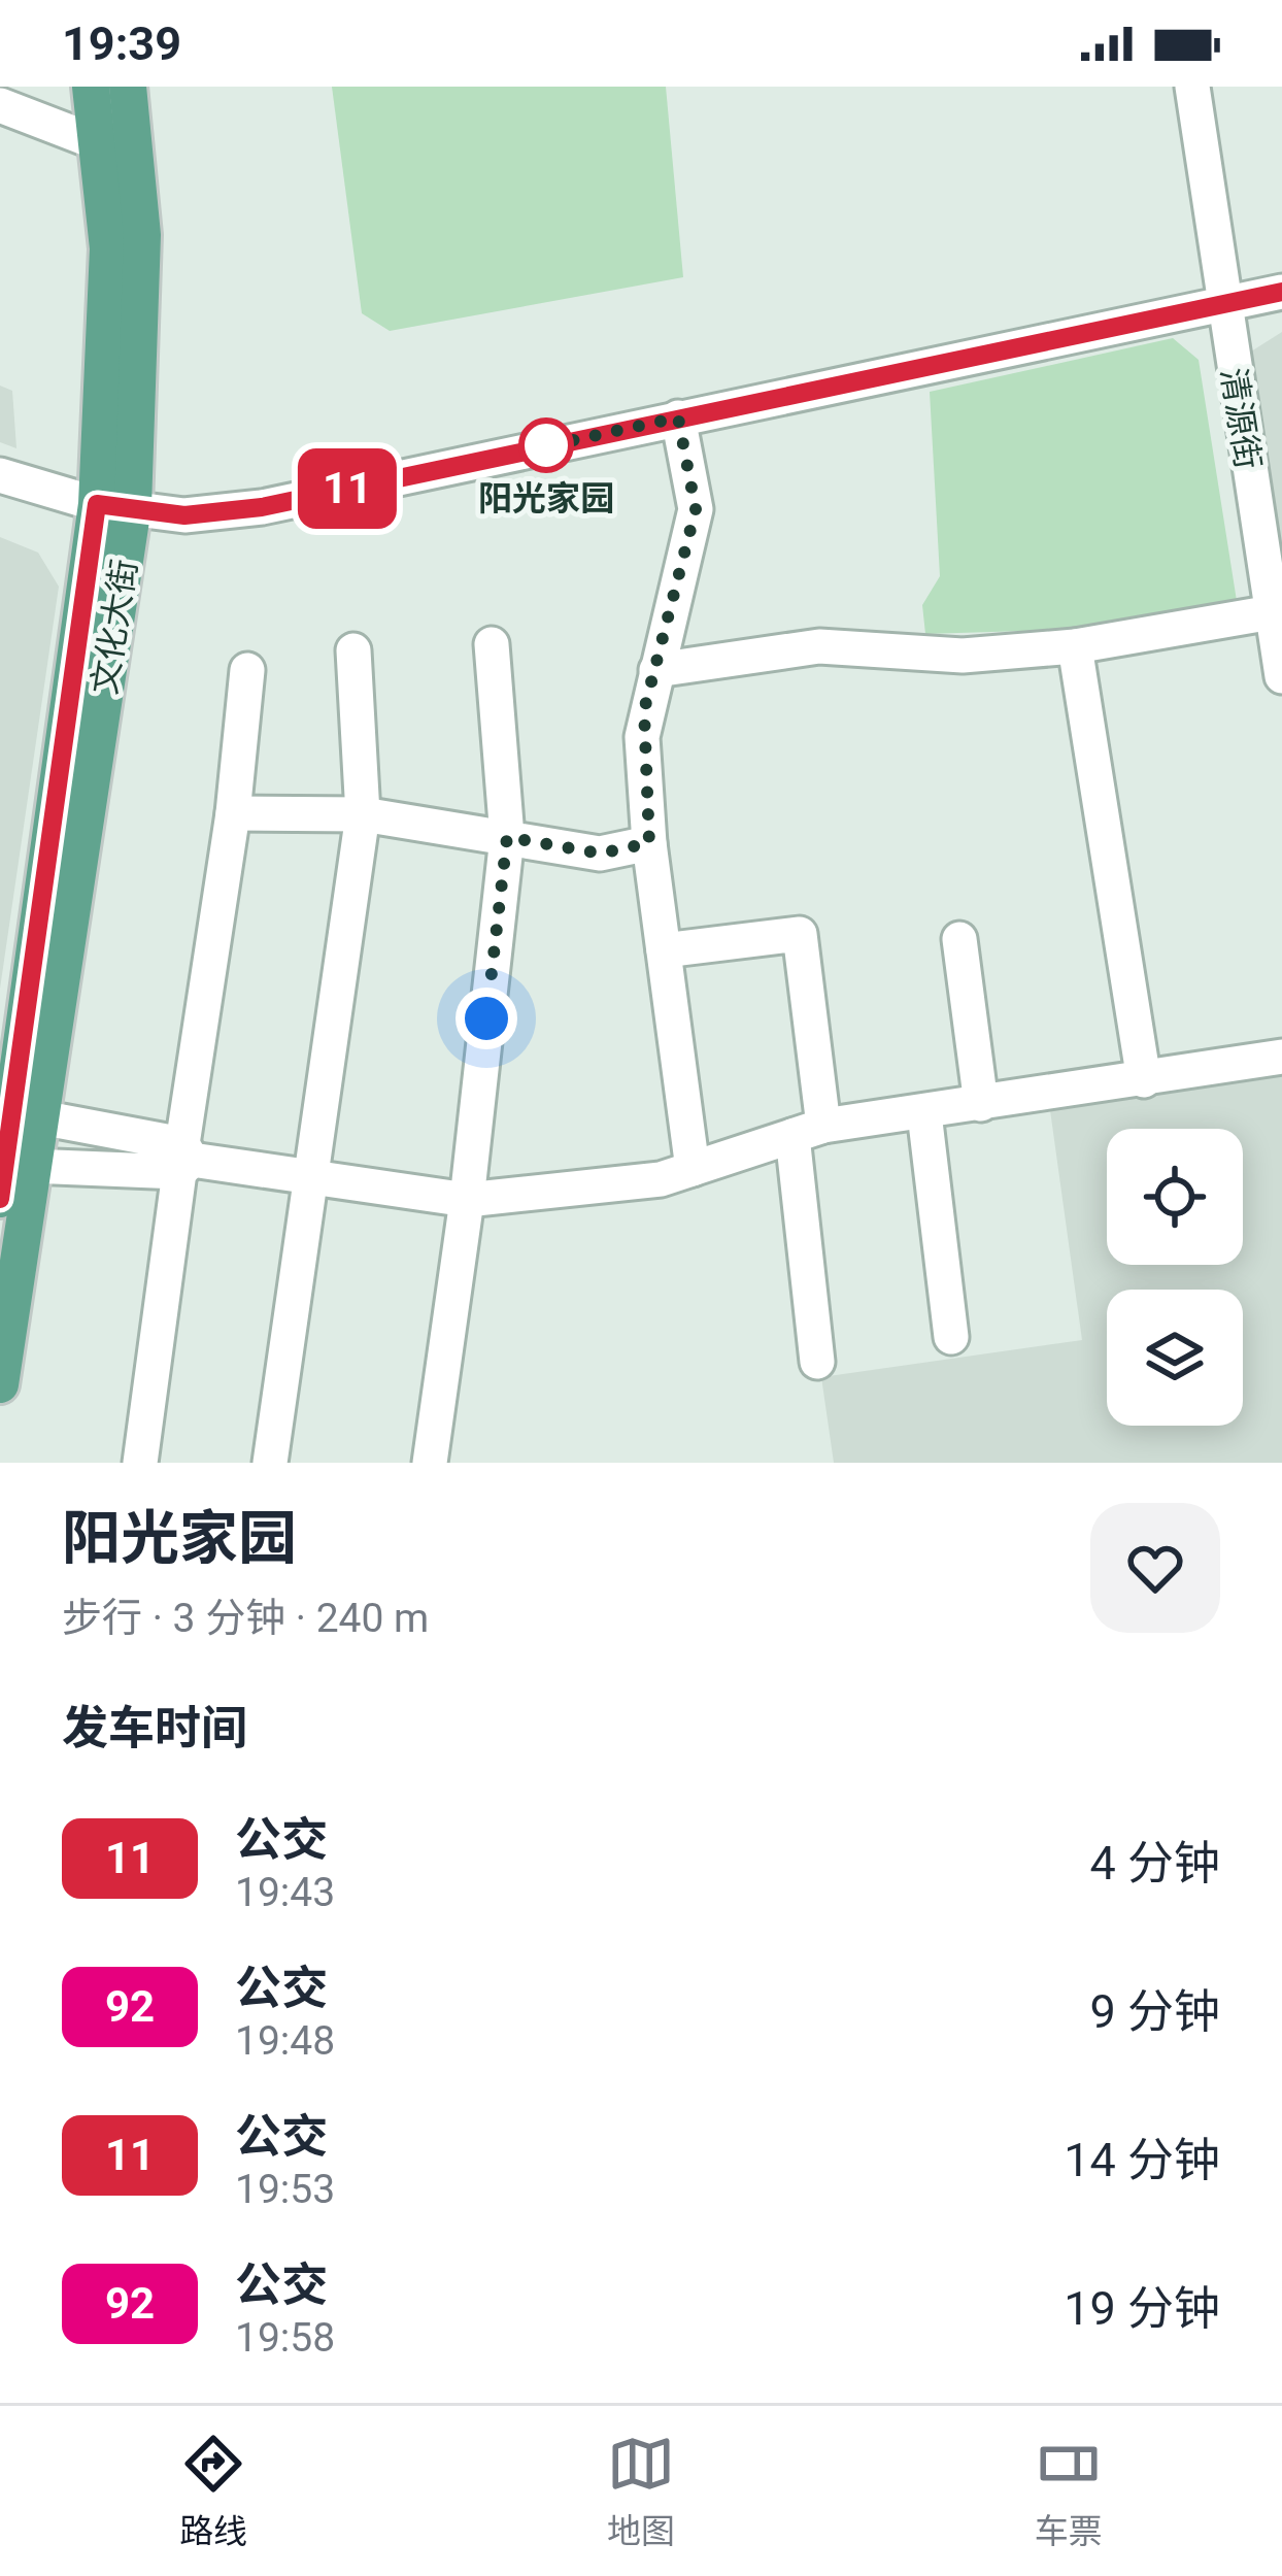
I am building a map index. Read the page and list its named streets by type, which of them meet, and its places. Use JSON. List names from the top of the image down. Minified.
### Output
{"streets":{"main road":["文化大街"],"street":["清源街"]},"places":["阳光家园"],"lines":["bus line 11"],"page":{"status":"19:39","on_map":"11","heading":[["阳光家园","步行 · 3 分钟 · 240 m"],"发车时间"],"list":[{"mark":"11","name":"公交","note":"19:43","value":"4 分钟"},{"mark":"92","name":"公交","note":"19:48","value":"9 分钟"},{"mark":"11","name":"公交","note":"19:53","value":"14 分钟"},{"mark":"92","name":"公交","note":"19:58","value":"19 分钟"}],"tabs":["路线","地图","车票"]}}
